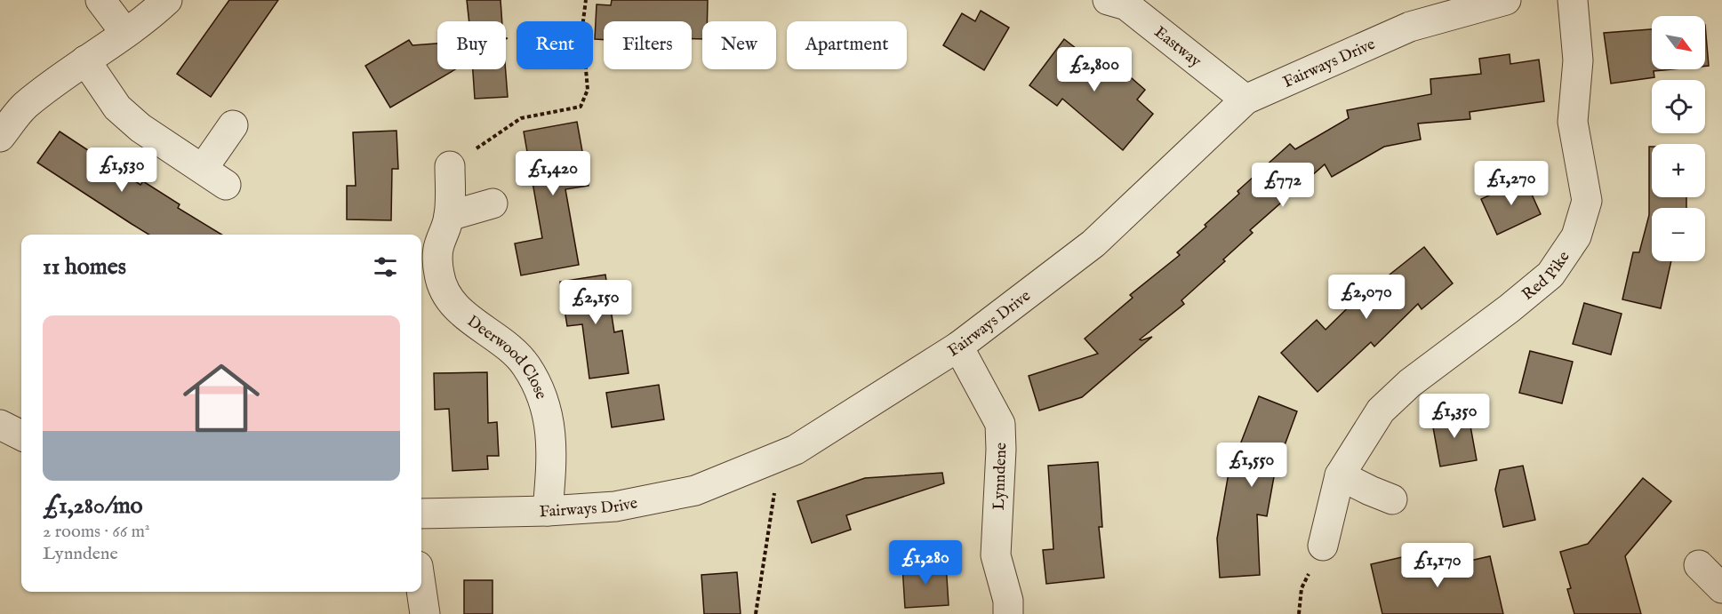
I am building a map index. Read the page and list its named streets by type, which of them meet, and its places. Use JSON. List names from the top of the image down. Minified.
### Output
{"streets":{"street":["Eastway","Fairways Drive","Red Pike","Deerwood Close","Lynndene"]},"crossings":[["Eastway","Fairways Drive"],["Fairways Drive","Deerwood Close"],["Fairways Drive","Lynndene"]],"north":"bottom right","page":{"map_buttons":["+","−"],"chip":["Buy","Rent","Filters","New","Apartment"],"price":["£2,800","£1,530","£1,420","£1,270","£772","£2,070","£2,150","£1,350","£1,550","£1,280","£1,170"],"heading":"11 homes","list":[{"name":"£1,280/mo","note":"2 rooms · 66 m² · Lynndene"}]}}
